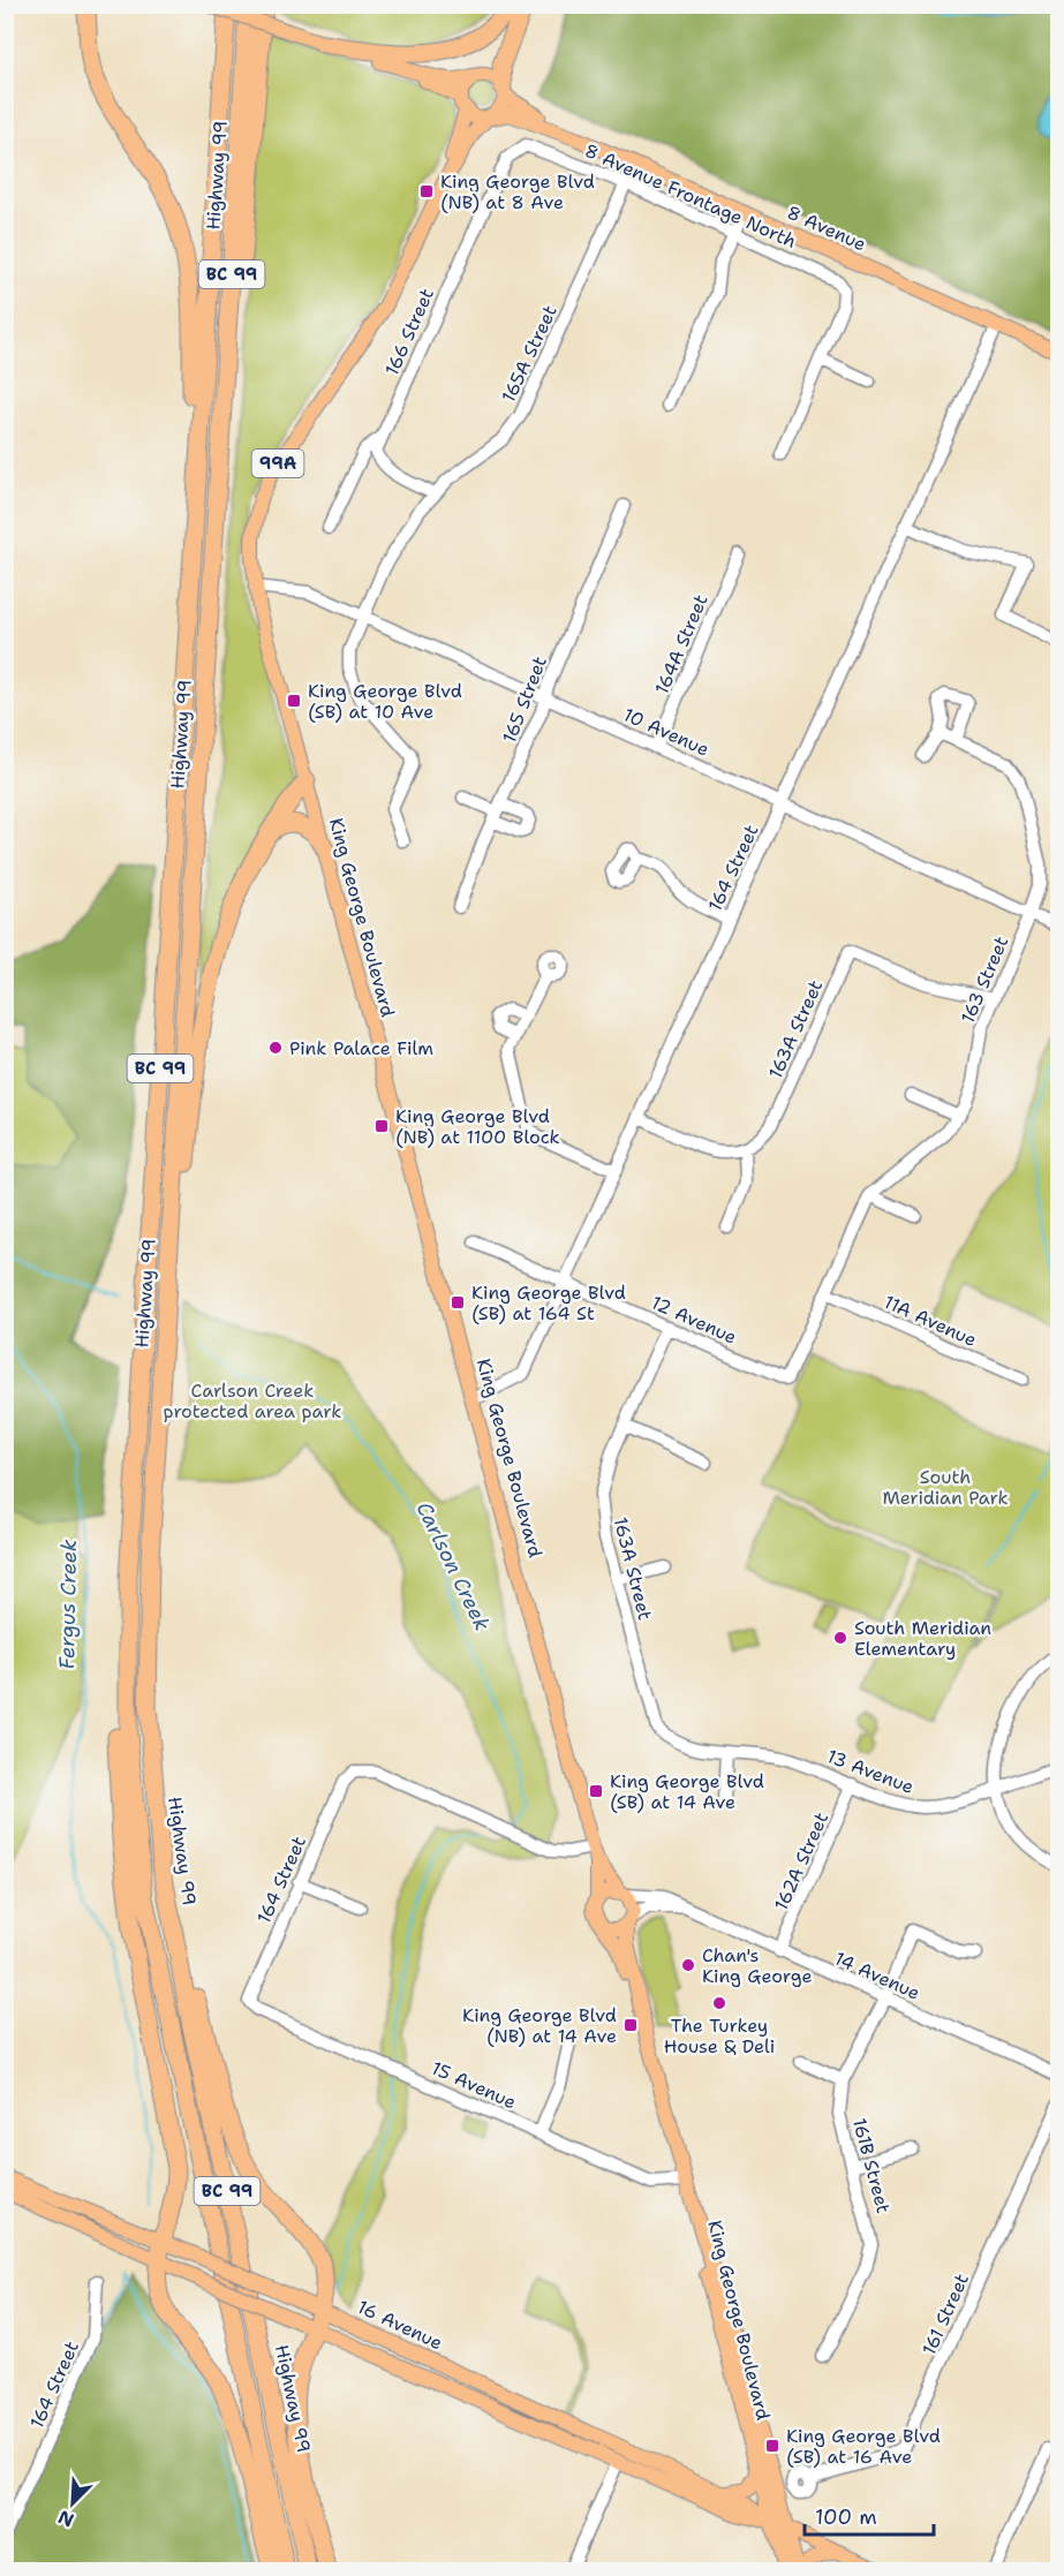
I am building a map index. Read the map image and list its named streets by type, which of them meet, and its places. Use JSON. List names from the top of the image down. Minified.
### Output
{"streets":{"highway":["Highway 99","BC 99"],"main road":["8 Avenue","99A","King George Boulevard","16 Avenue"],"street":["8 Avenue Frontage North","166 Street","165A Street","164A Street","165 Street","10 Avenue","164 Street","163 Street","163A Street","12 Avenue","11A Avenue","13 Avenue","162A Street","14 Avenue","15 Avenue","161B Street","161 Street"]},"crossings":[["8 Avenue Frontage North","166 Street"],["8 Avenue Frontage North","165A Street"],["8 Avenue","164 Street"],["8 Avenue","King George Boulevard"],["165A Street","10 Avenue"],["164A Street","10 Avenue"],["165 Street","10 Avenue"],["10 Avenue","164 Street"],["10 Avenue","King George Boulevard"],["10 Avenue","163 Street"],["164 Street","King George Boulevard"],["164 Street","12 Avenue"],["164 Street","15 Avenue"],["King George Boulevard","14 Avenue"],["King George Boulevard","15 Avenue"],["King George Boulevard","16 Avenue"],["163 Street","163A Street"],["163 Street","12 Avenue"],["163 Street","11A Avenue"],["163A Street","12 Avenue"],["163A Street","13 Avenue"],["13 Avenue","162A Street"],["162A Street","14 Avenue"],["14 Avenue","161B Street"]],"water":["Carlson Creek","Fergus Creek"],"parks":["Carlson Creek protected area park","South Meridian Park"],"places":{"transit":["King George Blvd (NB) at 8 Ave","King George Blvd (SB) at 10 Ave","King George Blvd (NB) at 1100 Block","King George Blvd (SB) at 164 St","King George Blvd (SB) at 14 Ave","King George Blvd (NB) at 14 Ave","King George Blvd (SB) at 16 Ave"],"other":["Pink Palace Film","South Meridian Elementary","Chan's King George","The Turkey House & Deli"]},"scale_bar":"100 m","north":"bottom left"}
